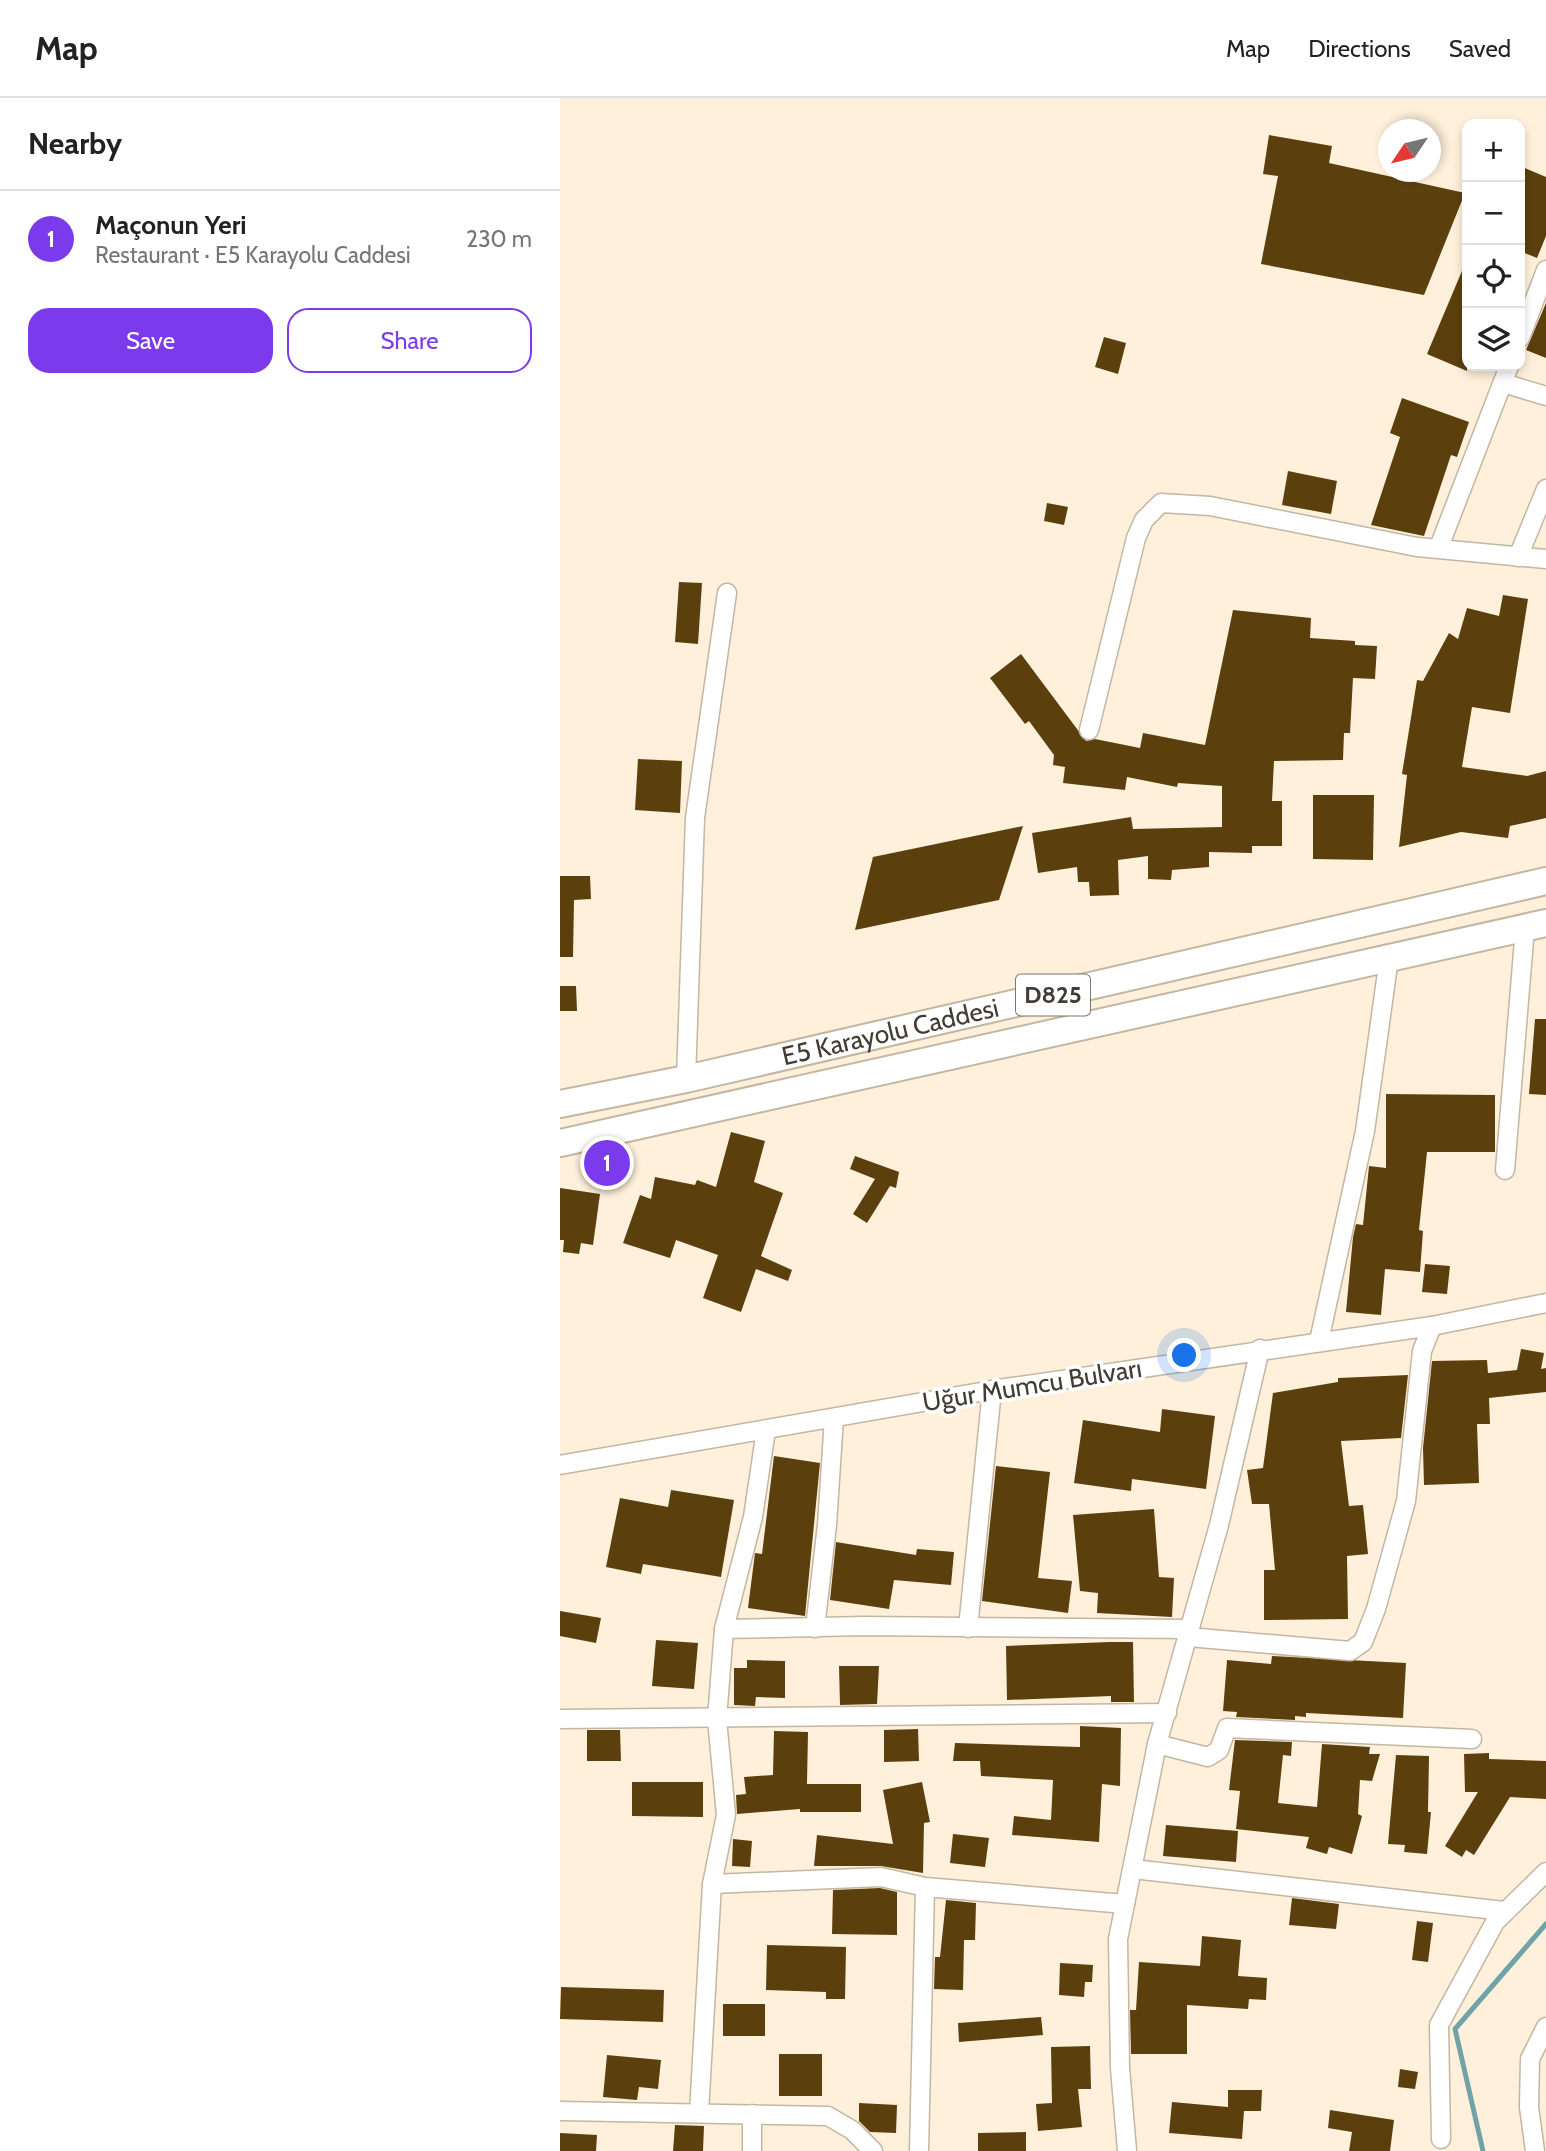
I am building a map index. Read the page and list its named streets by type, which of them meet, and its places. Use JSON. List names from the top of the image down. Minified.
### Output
{"streets":{"highway":["D825","E5 Karayolu Caddesi"],"street":["Uğur Mumcu Bulvarı"]},"north":"bottom left","page":{"header":"Map","nav":["Map","Directions","Saved"],"heading":"Nearby","map_buttons":["+","−"],"list":[{"mark":"1","name":"Maçonun Yeri","note":"Restaurant · E5 Karayolu Caddesi","value":"230 m"}],"buttons":["Save","Share"],"pins":"1"}}
